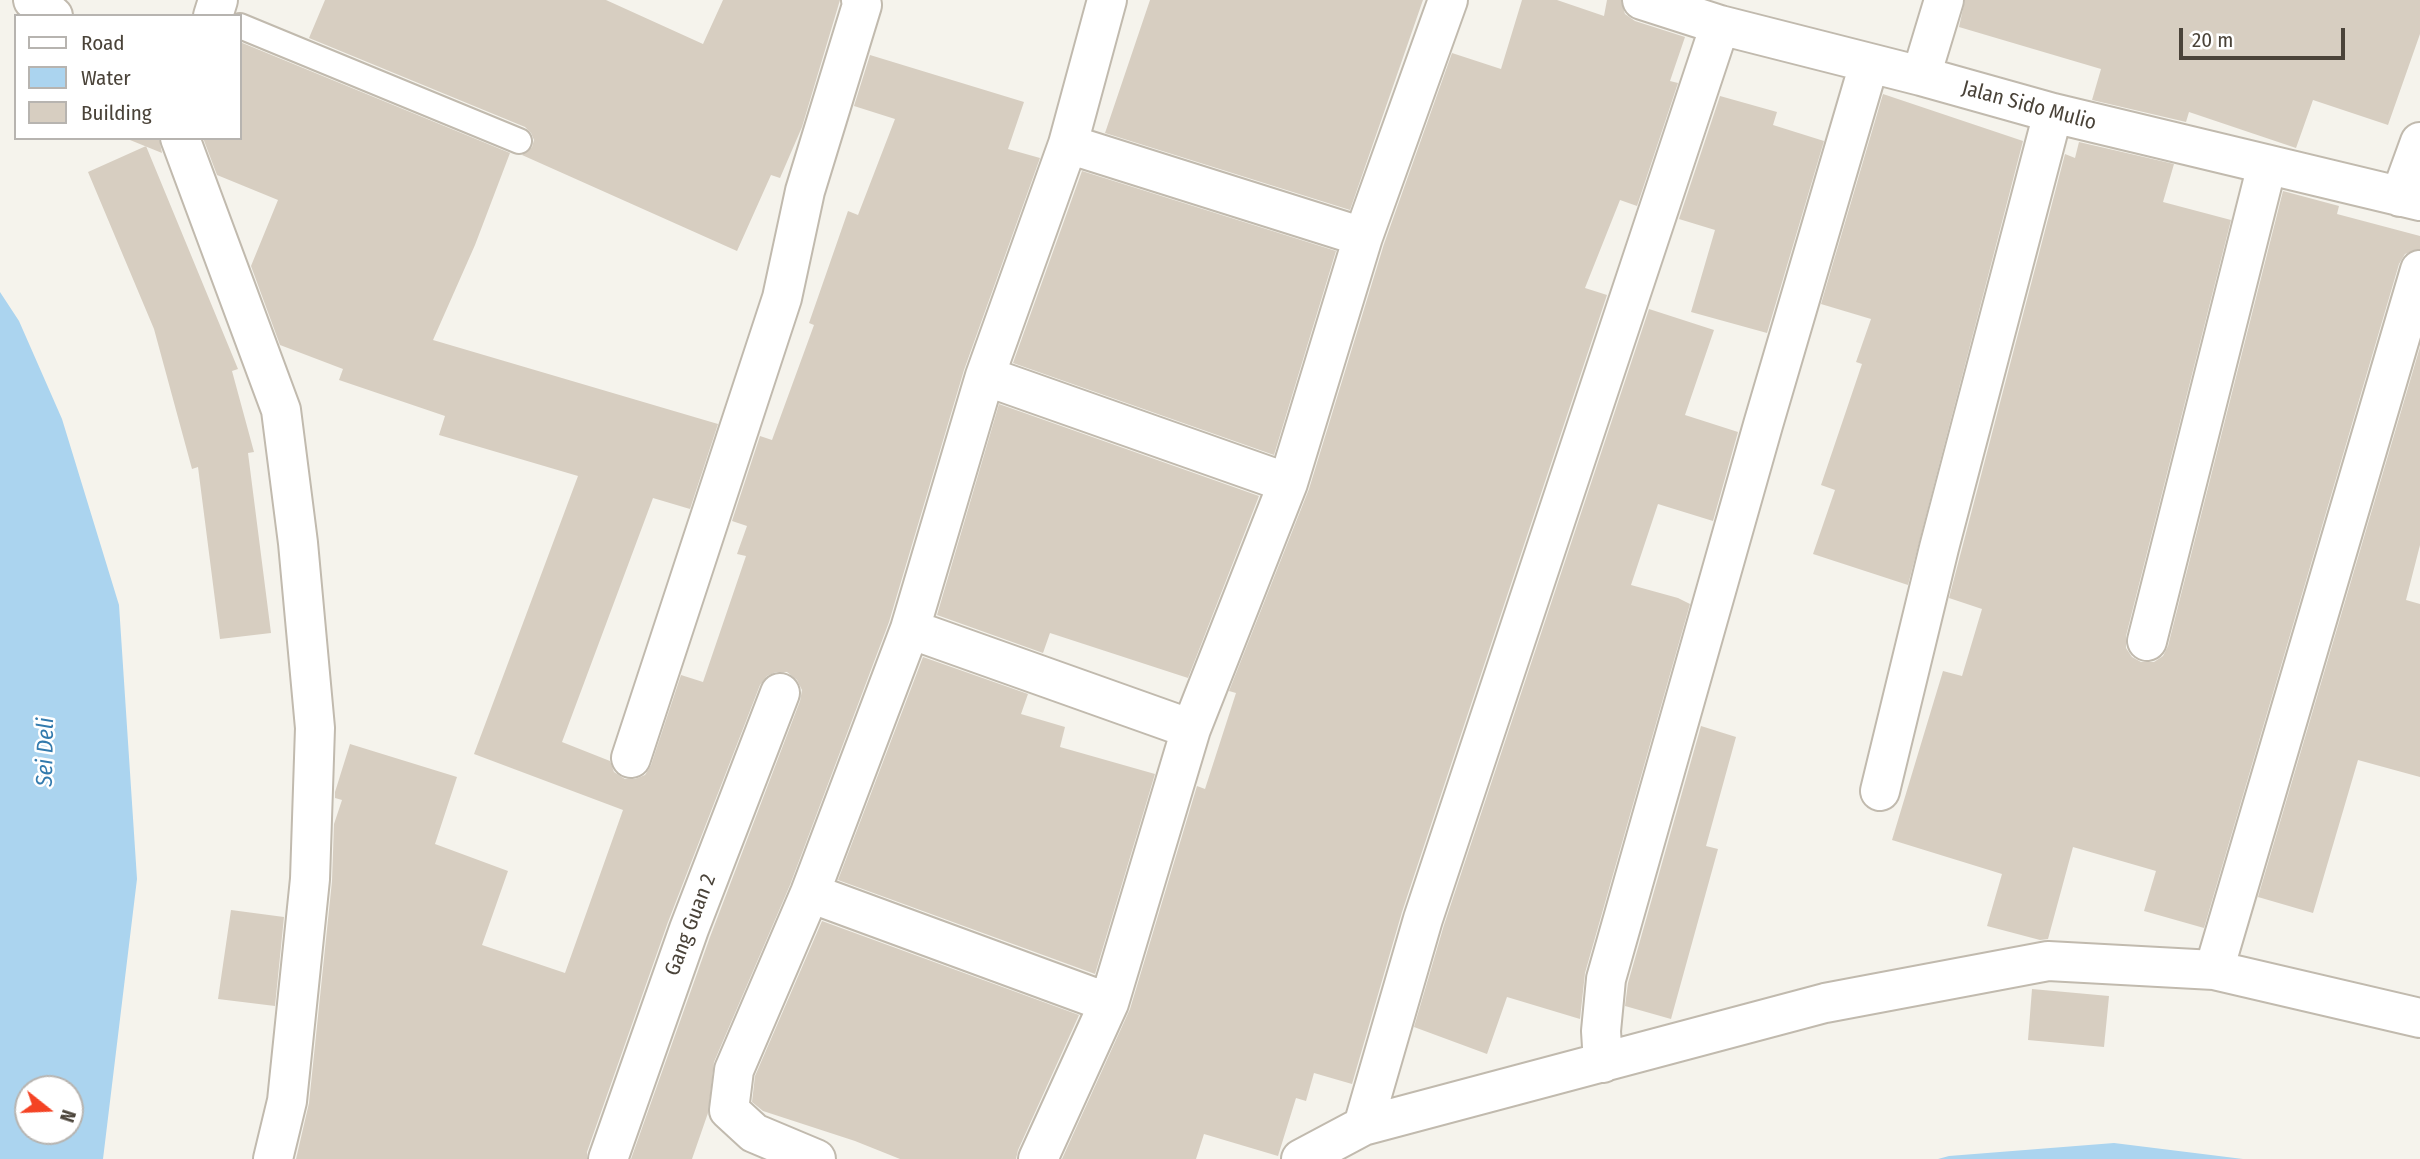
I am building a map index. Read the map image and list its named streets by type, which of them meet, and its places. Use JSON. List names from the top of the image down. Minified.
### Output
{"streets":{"street":["Jalan Sido Mulio","Gang Guan 2"]},"water":["Sei Deli"],"legend":["Road","Water","Building"],"scale_bar":"20 m","north":"right"}
